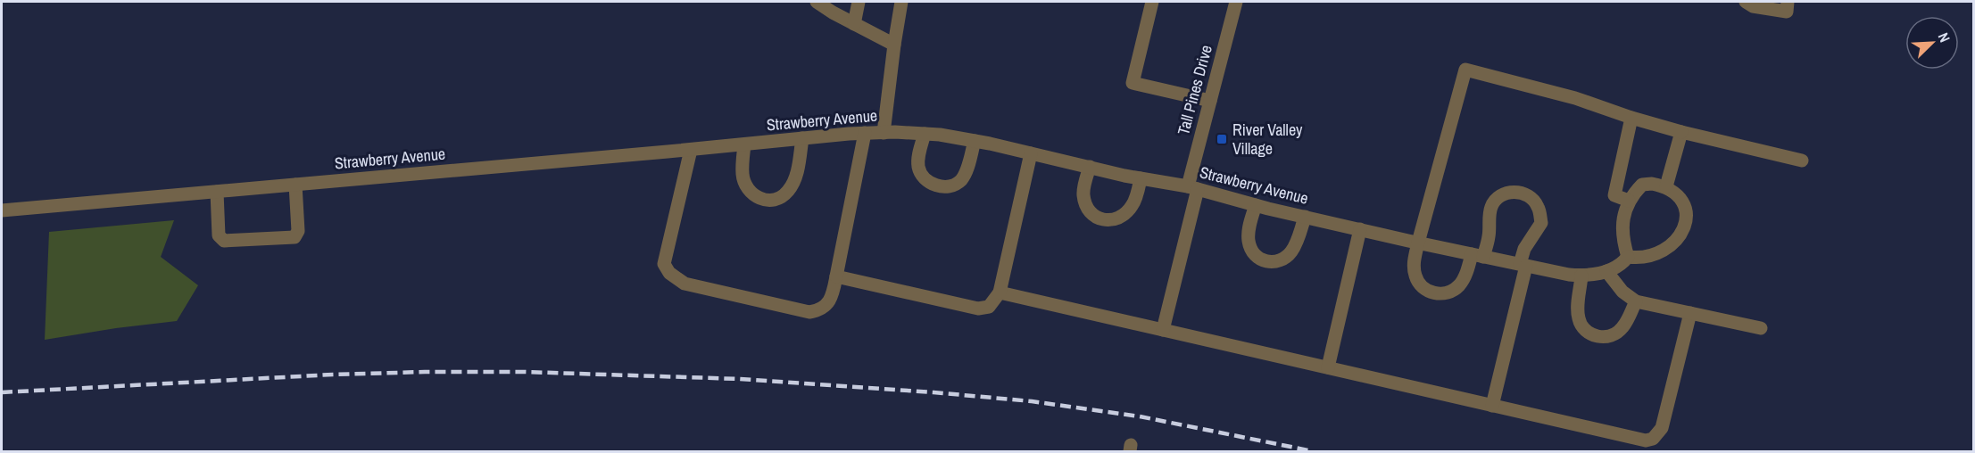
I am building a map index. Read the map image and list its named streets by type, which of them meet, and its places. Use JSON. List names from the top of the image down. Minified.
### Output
{"streets":{"street":["Tall Pines Drive","Strawberry Avenue"]},"crossings":[["Tall Pines Drive","Strawberry Avenue"]],"places":{"transit":["River Valley Village"]},"north":"top right"}
